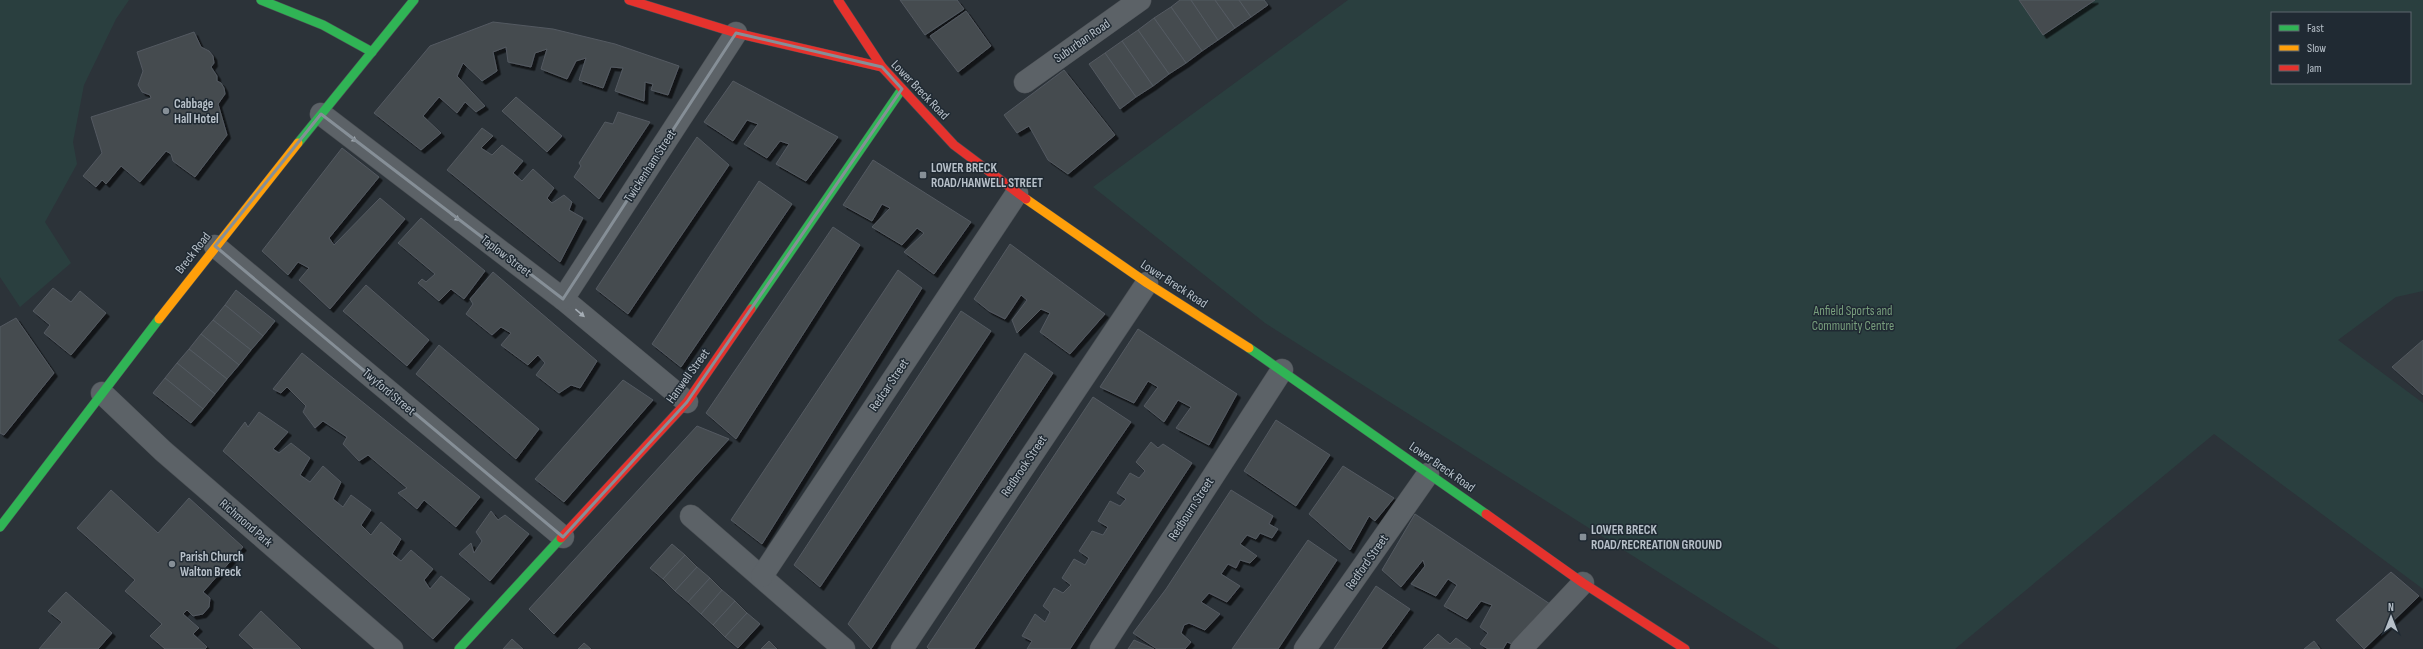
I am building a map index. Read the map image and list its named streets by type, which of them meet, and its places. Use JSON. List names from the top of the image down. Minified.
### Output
{"streets":{"street":["Suburban Road","Lower Breck Road","Twickenham Street","Breck Road","Taplow Street","Hanwell Street","Redcar Street","Twyford Street","Redbrook Street","Redbourn Street","Richmond Park","Redford Street"]},"crossings":[["Lower Breck Road","Twickenham Street"],["Lower Breck Road","Hanwell Street"],["Lower Breck Road","Redcar Street"],["Lower Breck Road","Redbrook Street"],["Lower Breck Road","Redbourn Street"],["Lower Breck Road","Redford Street"],["Twickenham Street","Taplow Street"],["Breck Road","Taplow Street"],["Breck Road","Twyford Street"],["Breck Road","Richmond Park"],["Taplow Street","Hanwell Street"],["Hanwell Street","Twyford Street"]],"one_way":["Taplow Street"],"parks":["Anfield Sports and Community Centre"],"places":{"other":["Cabbage Hall Hotel","Parish Church Walton Breck"],"transit":["LOWER BRECK ROAD/HANWELL STREET","LOWER BRECK ROAD/RECREATION GROUND"]},"legend":["Fast","Slow","Jam"],"north":"top"}
